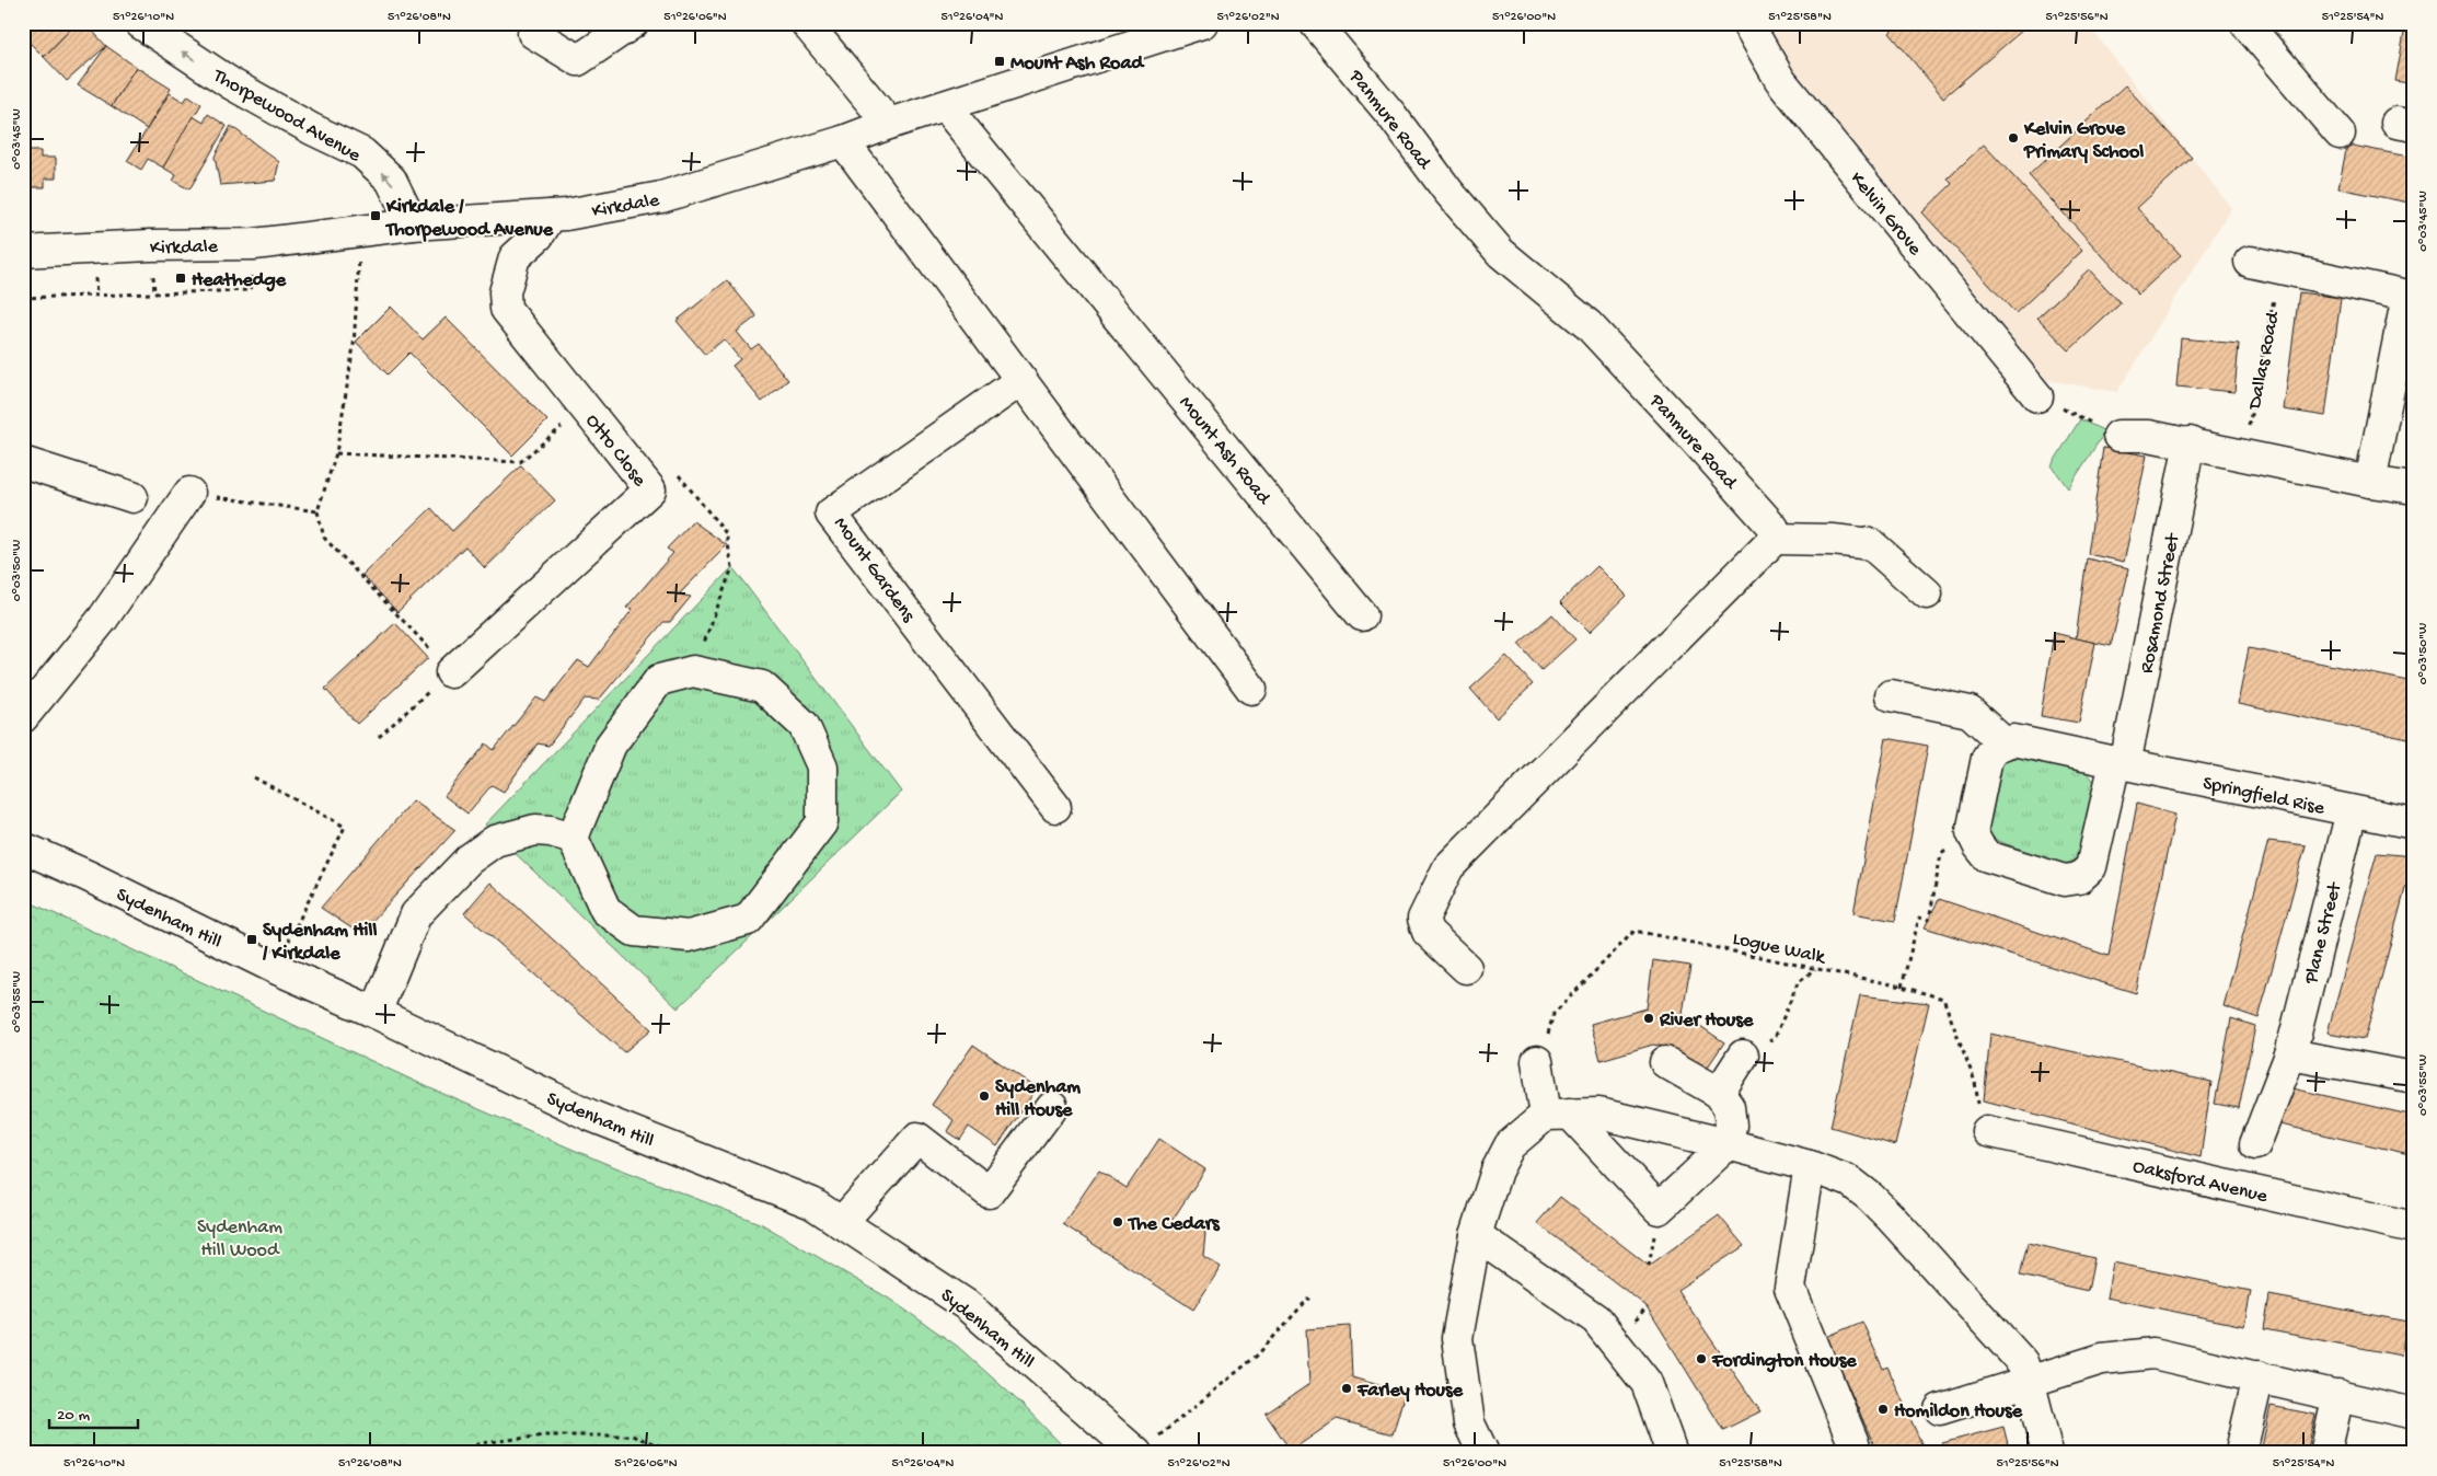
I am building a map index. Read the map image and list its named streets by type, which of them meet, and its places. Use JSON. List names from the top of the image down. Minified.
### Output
{"streets":{"street":["Thorpewood Avenue","Panmure Road","Kirkdale","Kelvin Grove","Otto Close","Mount Ash Road","Mount Gardens","Rosamond Street","Springfield Rise","Sydenham Hill","Plane Street","Oaksford Avenue"],"path":["Dallas Road","Logue Walk"]},"crossings":[["Thorpewood Avenue","Kirkdale"],["Kirkdale","Otto Close"],["Kirkdale","Mount Ash Road"],["Rosamond Street","Springfield Rise"],["Springfield Rise","Plane Street"],["Logue Walk","Oaksford Avenue"]],"one_way":["Thorpewood Avenue"],"parks":["Sydenham Hill Wood"],"places":{"transit":["Mount Ash Road","Kirkdale / Thorpewood Avenue","Heathedge","Sydenham Hill / Kirkdale"],"other":["Kelvin Grove Primary School","River House","Sydenham Hill House","The Cedars","Fordington House","Farley House","Homildon House"]},"scale_bar":"20 m","coordinates":["51°26'10\"N","51°26'08\"N","51°26'06\"N","51°26'04\"N","51°26'02\"N","51°26'00\"N","51°25'58\"N","51°25'56\"N","51°25'54\"N","0°03'45\"W","0°03'50\"W","0°03'55\"W"]}
